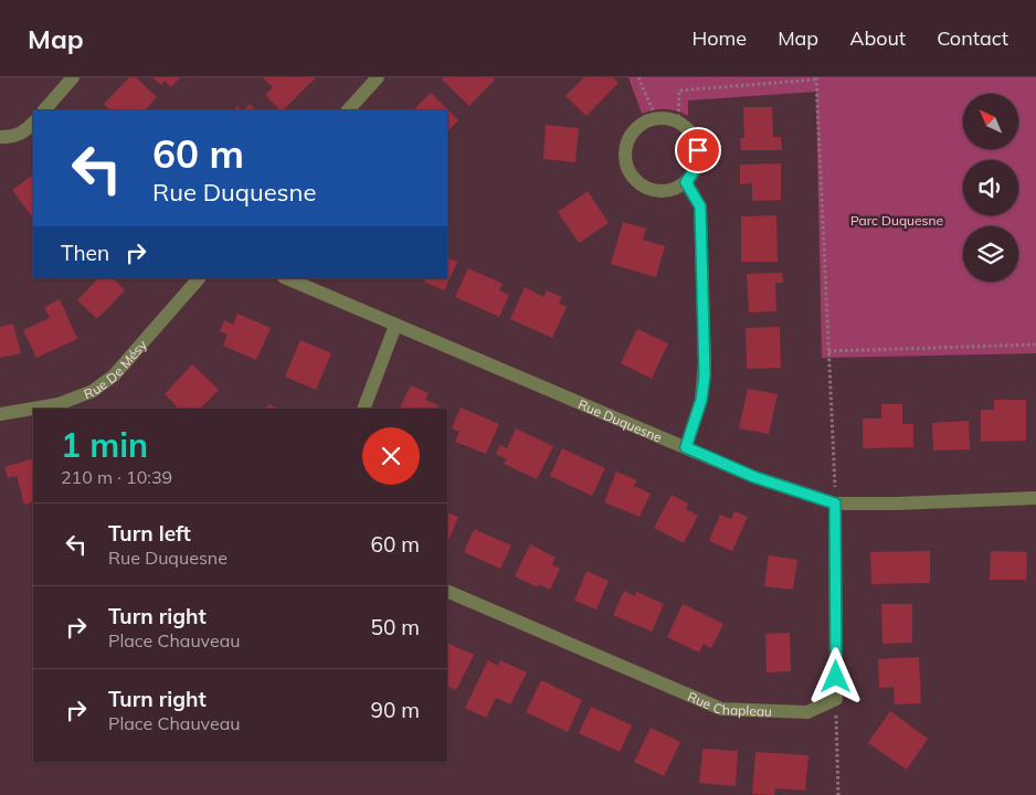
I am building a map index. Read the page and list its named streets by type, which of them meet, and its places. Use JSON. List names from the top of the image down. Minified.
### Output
{"streets":{"street":["Rue De Mésy","Rue Duquesne","Rue Chapleau"]},"parks":["Parc Duquesne"],"north":"top left","page":{"header":"Map","nav":["Home","Map","About","Contact"],"turn":["60 m","Rue Duquesne"],"then":"Then","heading":["1 min","210 m · 10:39"],"list":[{"name":"Turn left","note":"Rue Duquesne","value":"60 m"},{"name":"Turn right","note":"Place Chauveau","value":"50 m"},{"name":"Turn right","note":"Place Chauveau","value":"90 m"}]}}
